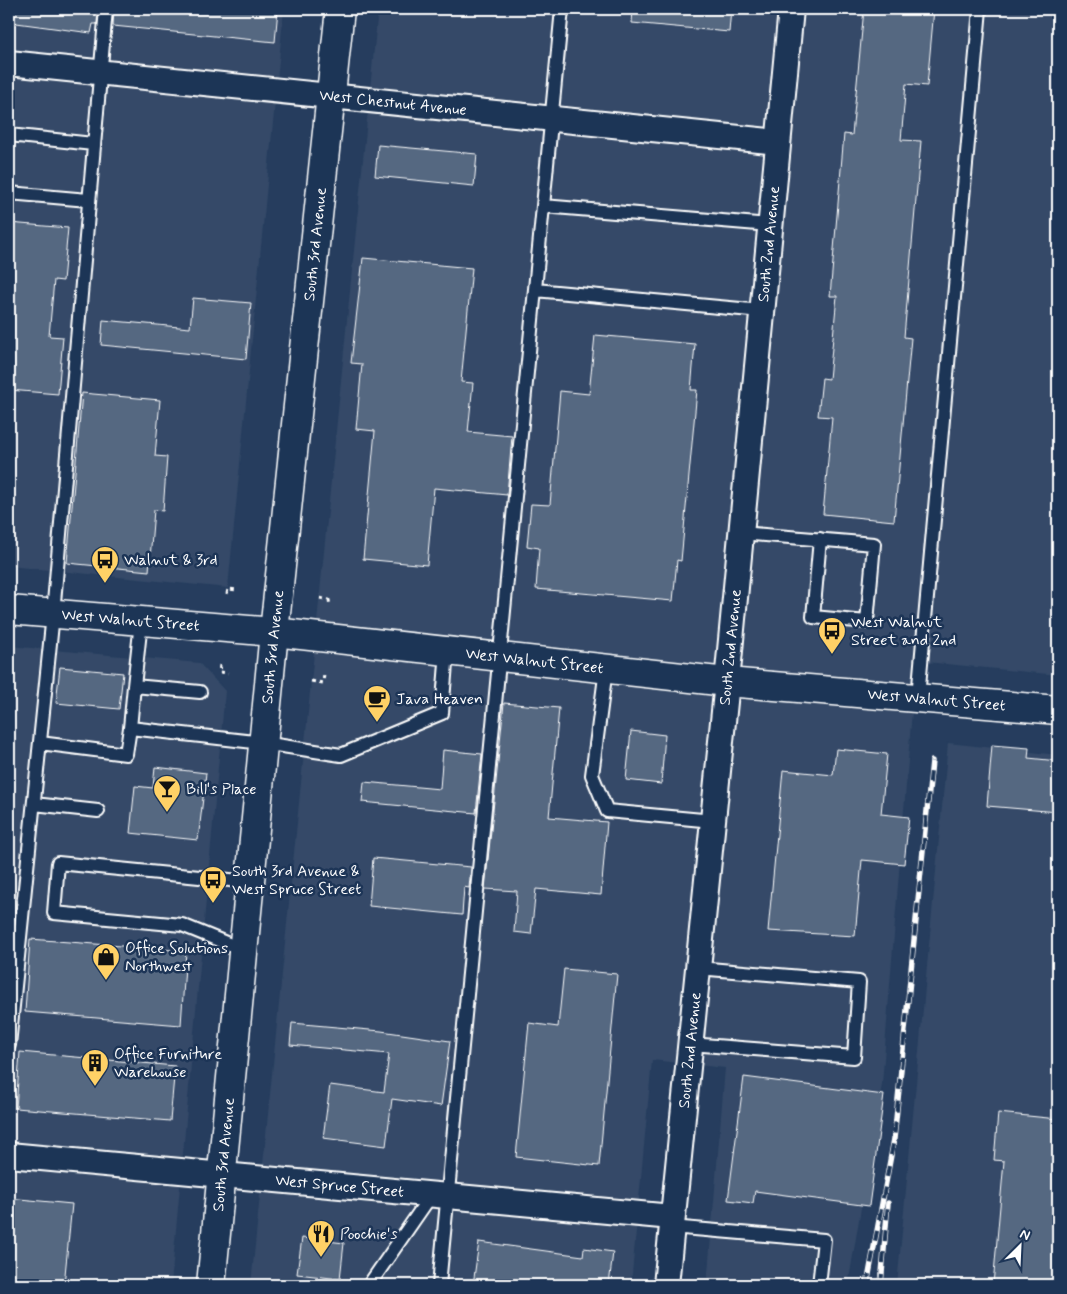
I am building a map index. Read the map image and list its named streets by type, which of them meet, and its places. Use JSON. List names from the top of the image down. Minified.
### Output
{"streets":{"street":["West Chestnut Avenue","South 3rd Avenue","South 2nd Avenue","West Walnut Street","West Spruce Street"]},"crossings":[["West Chestnut Avenue","South 3rd Avenue"],["West Chestnut Avenue","South 2nd Avenue"],["South 3rd Avenue","West Walnut Street"],["South 3rd Avenue","West Spruce Street"],["South 2nd Avenue","West Walnut Street"],["South 2nd Avenue","West Spruce Street"]],"places":{"bus stop":["Walnut & 3rd","West Walnut Street and 2nd","South 3rd Avenue & West Spruce Street"],"cafe":["Java Heaven"],"bar":["Bill's Place"],"shop":["Office Solutions Northwest"],"building":["Office Furniture Warehouse"],"restaurant":["Poochie's"]},"north":"top right"}
